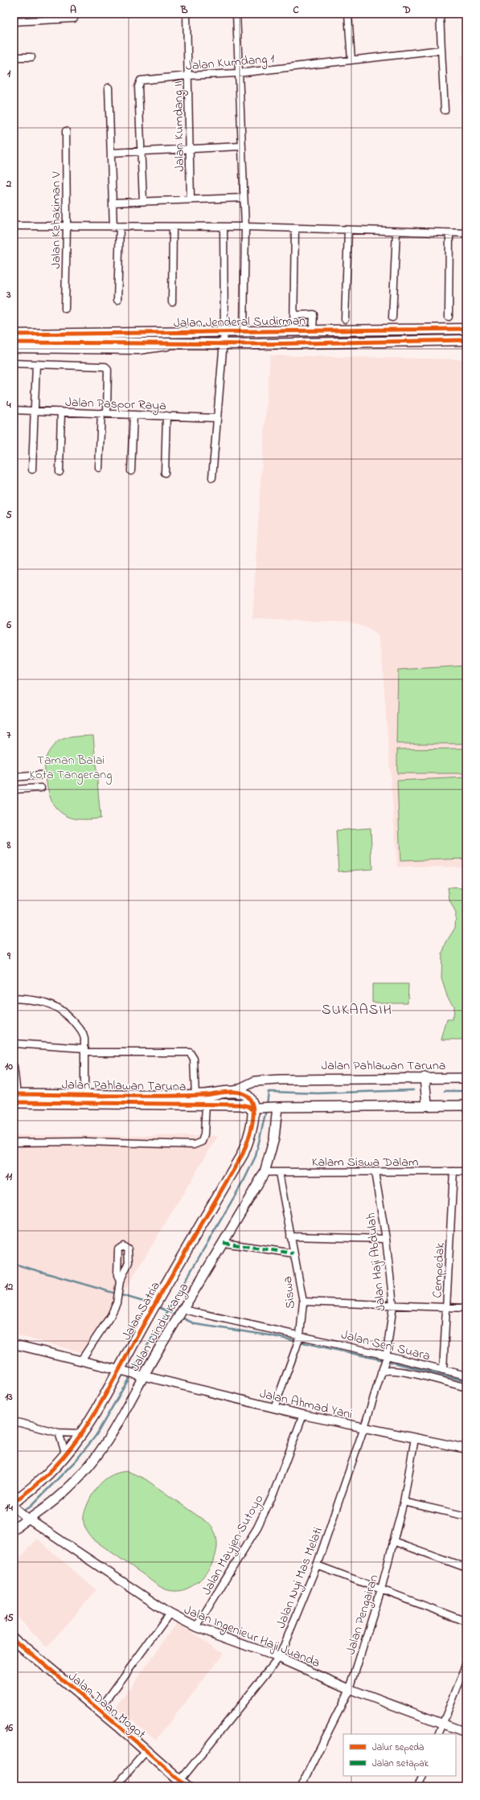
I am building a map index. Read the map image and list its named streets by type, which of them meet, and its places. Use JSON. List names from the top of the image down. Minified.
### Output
{"streets":{"highway":["Jalan Pahlawan Taruna","Jalan Satria","Jalan Daan Mogot"],"main road":["Jalan Jenderal Sudirman","Jalan Windu Karya"],"street":["Jalan Kumdang 1","Jalan Kumdang II","Jalan Kehakiman V","Jalan Paspor Raya","Kalam Siswa Dalam","Jalan Haji Abdulah","Cempedak","Siswa","Jalan Seni Suara","Jalan Ahmad Yani","Jalan Mayjen Sutoyo","Jalan Nyi Mas Melati","Jalan Pengairan","Jalan Ingenieur Haji Juanda"]},"crossings":[["Jalan Kumdang 1","Jalan Kumdang II"],["Jalan Pahlawan Taruna","Jalan Satria"],["Kalam Siswa Dalam","Jalan Haji Abdulah"],["Kalam Siswa Dalam","Cempedak"],["Kalam Siswa Dalam","Siswa"],["Kalam Siswa Dalam","Jalan Windu Karya"],["Jalan Haji Abdulah","Jalan Seni Suara"],["Jalan Haji Abdulah","Jalan Ahmad Yani"],["Jalan Haji Abdulah","Jalan Nyi Mas Melati"],["Cempedak","Jalan Seni Suara"],["Siswa","Jalan Seni Suara"],["Siswa","Jalan Ahmad Yani"],["Jalan Satria","Jalan Ahmad Yani"],["Jalan Windu Karya","Jalan Seni Suara"],["Jalan Windu Karya","Jalan Ahmad Yani"],["Jalan Windu Karya","Jalan Ingenieur Haji Juanda"],["Jalan Ahmad Yani","Jalan Mayjen Sutoyo"],["Jalan Ahmad Yani","Jalan Nyi Mas Melati"],["Jalan Ahmad Yani","Jalan Pengairan"],["Jalan Mayjen Sutoyo","Jalan Ingenieur Haji Juanda"],["Jalan Nyi Mas Melati","Jalan Ingenieur Haji Juanda"],["Jalan Nyi Mas Melati","Jalan Daan Mogot"],["Jalan Pengairan","Jalan Ingenieur Haji Juanda"]],"districts":["SUKAASIH"],"parks":["Taman Balai Kota Tangerang"],"legend":["Jalur sepeda","Jalan setapak"],"grid":{"columns":["A","B","C","D"],"rows":["1","2","3","4","5","6","7","8","9","10","11","12","13","14","15","16"]}}
